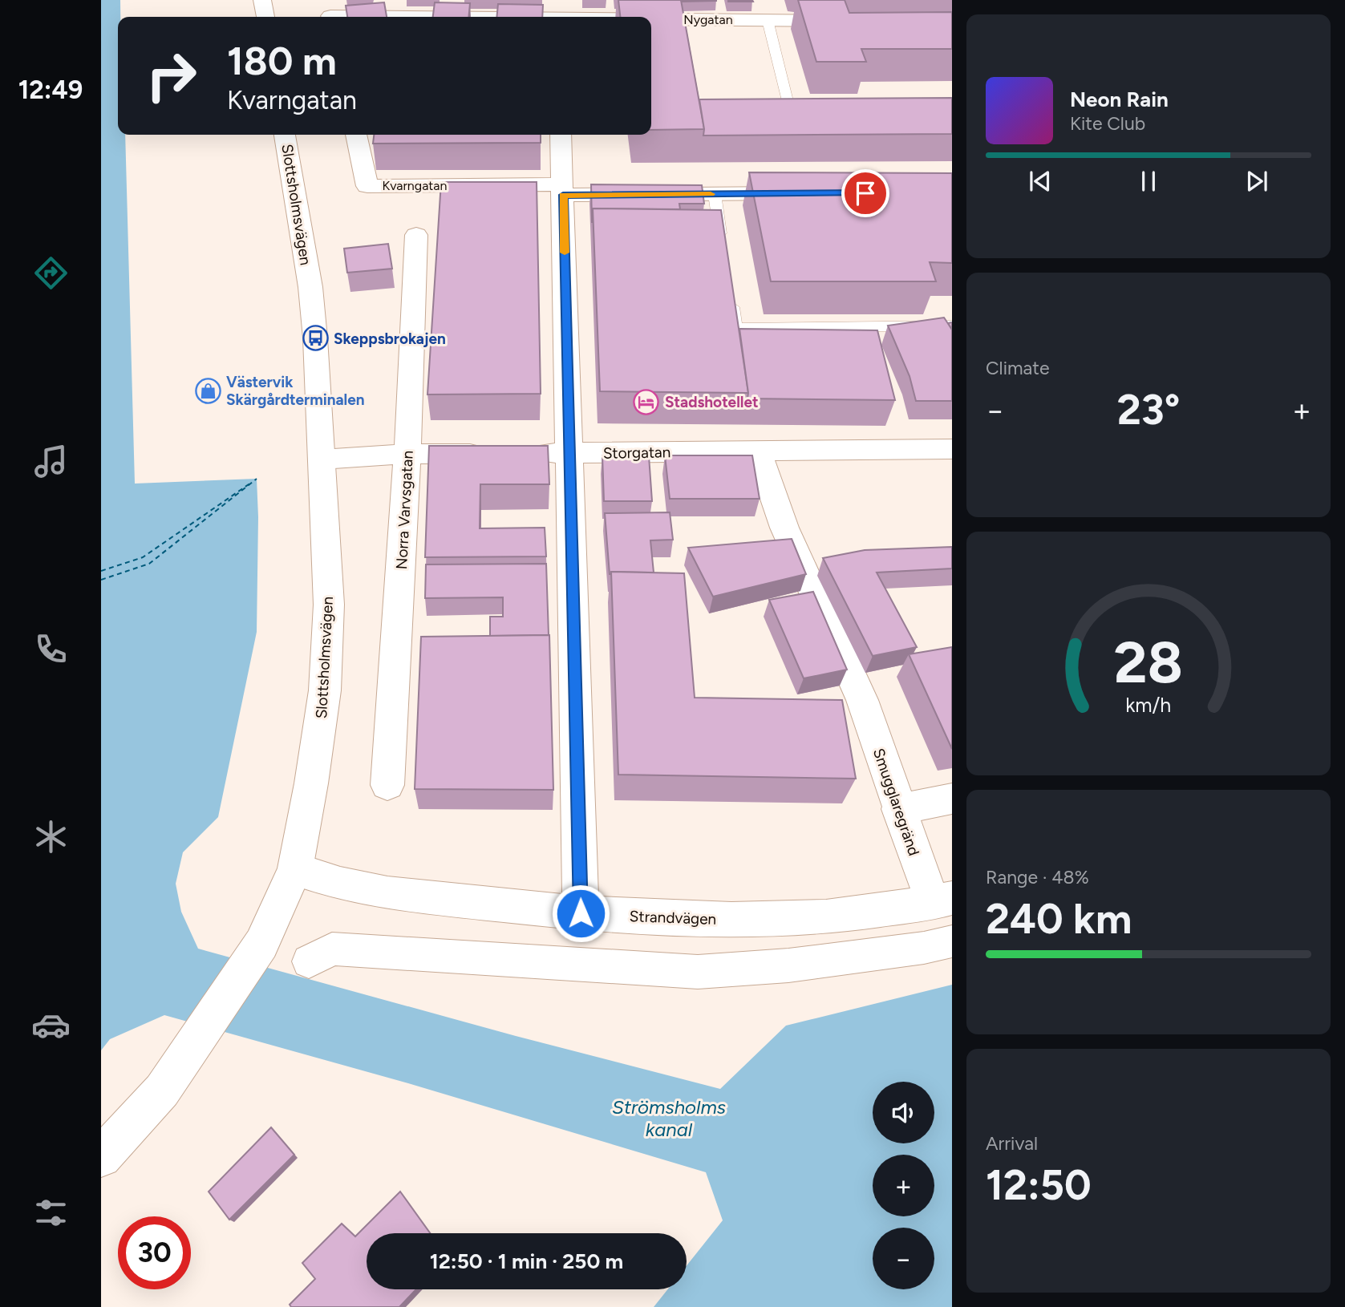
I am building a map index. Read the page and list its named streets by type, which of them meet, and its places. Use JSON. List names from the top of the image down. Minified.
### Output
{"streets":{"street":["Nygatan","Kvarngatan","Slottsholmsvägen","Storgatan","Norra Varvsgatan","Smugglaregränd","Strandvägen"]},"crossings":[["Slottsholmsvägen","Strandvägen"],["Storgatan","Smugglaregränd"],["Smugglaregränd","Strandvägen"]],"water":["Strömsholms kanal"],"places":{"bus stop":["Skeppsbrokajen"],"shop":["Västervik Skärgårdterminalen"],"hotel":["Stadshotellet"]},"page":{"tabs":"12:49","turn":["180 m","Kvarngatan"],"song":["Neon Rain","Kite Club"],"tile":["Climate",["Range · 48%","240 km"],["Arrival","12:50"]],"heat":["−","23°","+"],"map_buttons":["+","−"],"limit":"30","trip":"12:50 · 1 min · 250 m","gauge":["28","km/h"]}}
